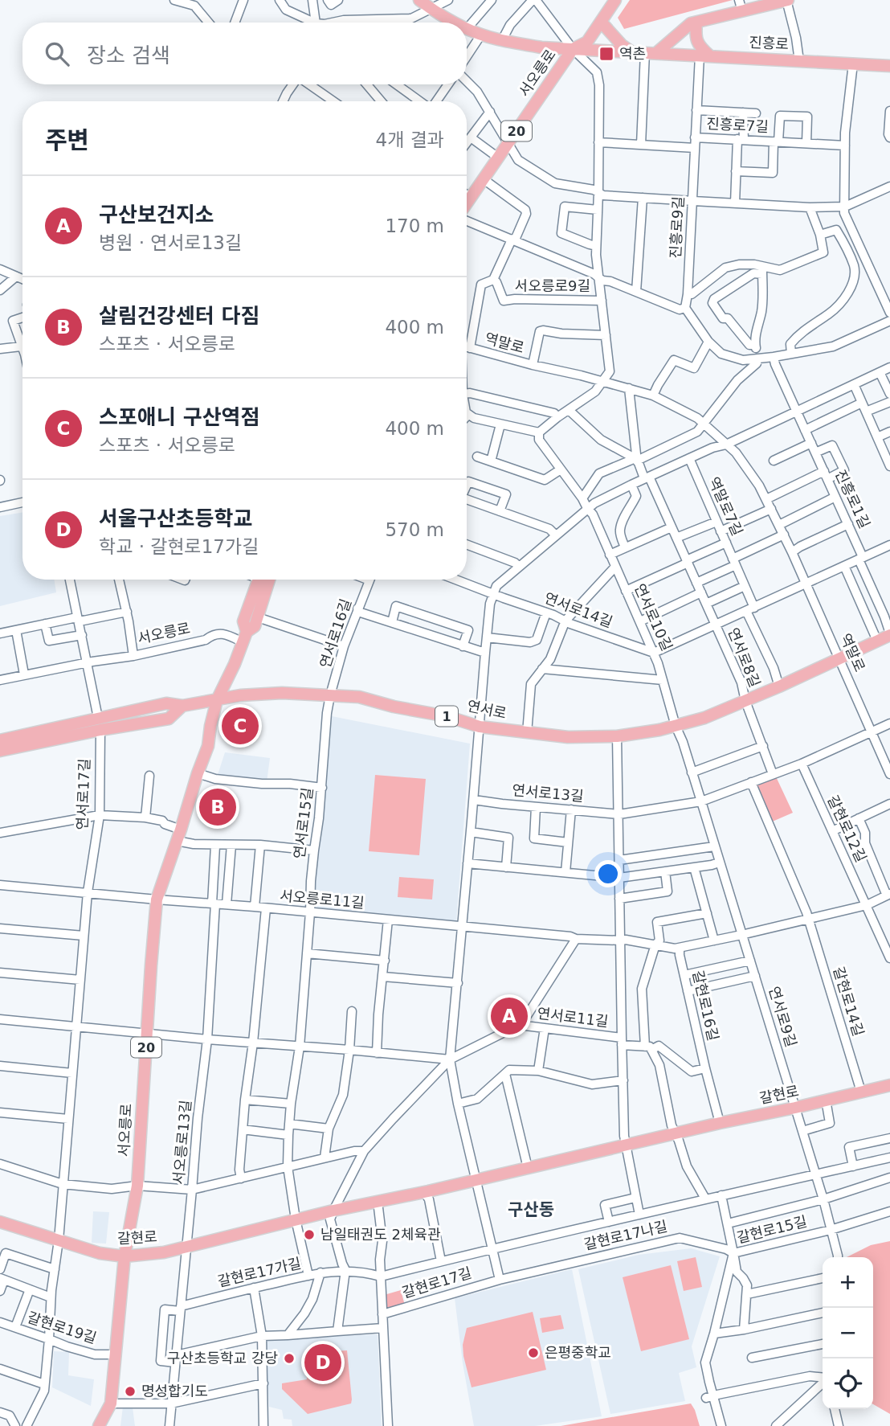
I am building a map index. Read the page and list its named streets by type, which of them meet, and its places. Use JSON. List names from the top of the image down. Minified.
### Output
{"streets":{"main road":["진흥로","서오릉로","20","연서로","1","갈현로"],"street":["진흥로7길","진흥로9길","서오릉로9길","역말로","진흥로1길","역말로7길","연서로14길","연서로10길","연서로16길","연서로8길","연서로13길","연서로17길","연서로15길","갈현로12길","서오릉로11길","갈현로14길","갈현로16길","연서로9길","연서로11길","서오릉로13길","갈현로15길","갈현로17나길","갈현로17가길","갈현로17길","갈현로19길"]},"crossings":[["진흥로","서오릉로"],["진흥로","진흥로9길"],["진흥로","서오릉로9길"],["서오릉로","서오릉로9길"],["서오릉로","연서로"],["서오릉로","서오릉로11길"],["서오릉로","갈현로"],["서오릉로","갈현로19길"],["진흥로7길","진흥로9길"],["진흥로9길","서오릉로9길"],["서오릉로9길","역말로"],["역말로","연서로"],["진흥로1길","연서로"],["연서로14길","연서로10길"],["연서로14길","연서로8길"],["연서로10길","연서로8길"],["연서로10길","연서로"],["연서로10길","연서로9길"],["연서로16길","연서로"],["연서로16길","연서로15길"],["연서로8길","연서로"],["연서로","연서로17길"],["연서로","연서로15길"],["연서로","연서로9길"],["연서로","연서로11길"],["연서로13길","연서로11길"],["연서로17길","서오릉로11길"],["연서로17길","갈현로"],["연서로15길","서오릉로11길"],["연서로15길","갈현로"],["서오릉로11길","서오릉로13길"],["갈현로14길","갈현로"],["갈현로16길","갈현로"],["연서로9길","갈현로"],["연서로11길","갈현로"],["연서로11길","갈현로17나길"],["갈현로","서오릉로13길"],["갈현로","갈현로17길"],["갈현로15길","갈현로17나길"],["갈현로17나길","갈현로17가길"],["갈현로17나길","갈현로17길"],["갈현로17가길","갈현로17길"]],"districts":["구산동"],"places":{"transit":["역촌"],"other":["남일태권도 2체육관","은평중학교","구산초등학교 강당","명성합기도"]},"page":{"search":"장소 검색","heading":["주변","4개 결과"],"list":[{"mark":"A","name":"구산보건지소","note":"병원 · 연서로13길","value":"170 m"},{"mark":"B","name":"살림건강센터 다짐","note":"스포츠 · 서오릉로","value":"400 m"},{"mark":"C","name":"스포애니 구산역점","note":"스포츠 · 서오릉로","value":"400 m"},{"mark":"D","name":"서울구산초등학교","note":"학교 · 갈현로17가길","value":"570 m"}],"pins":["C","B","A","D"],"map_buttons":["+","−"]}}
